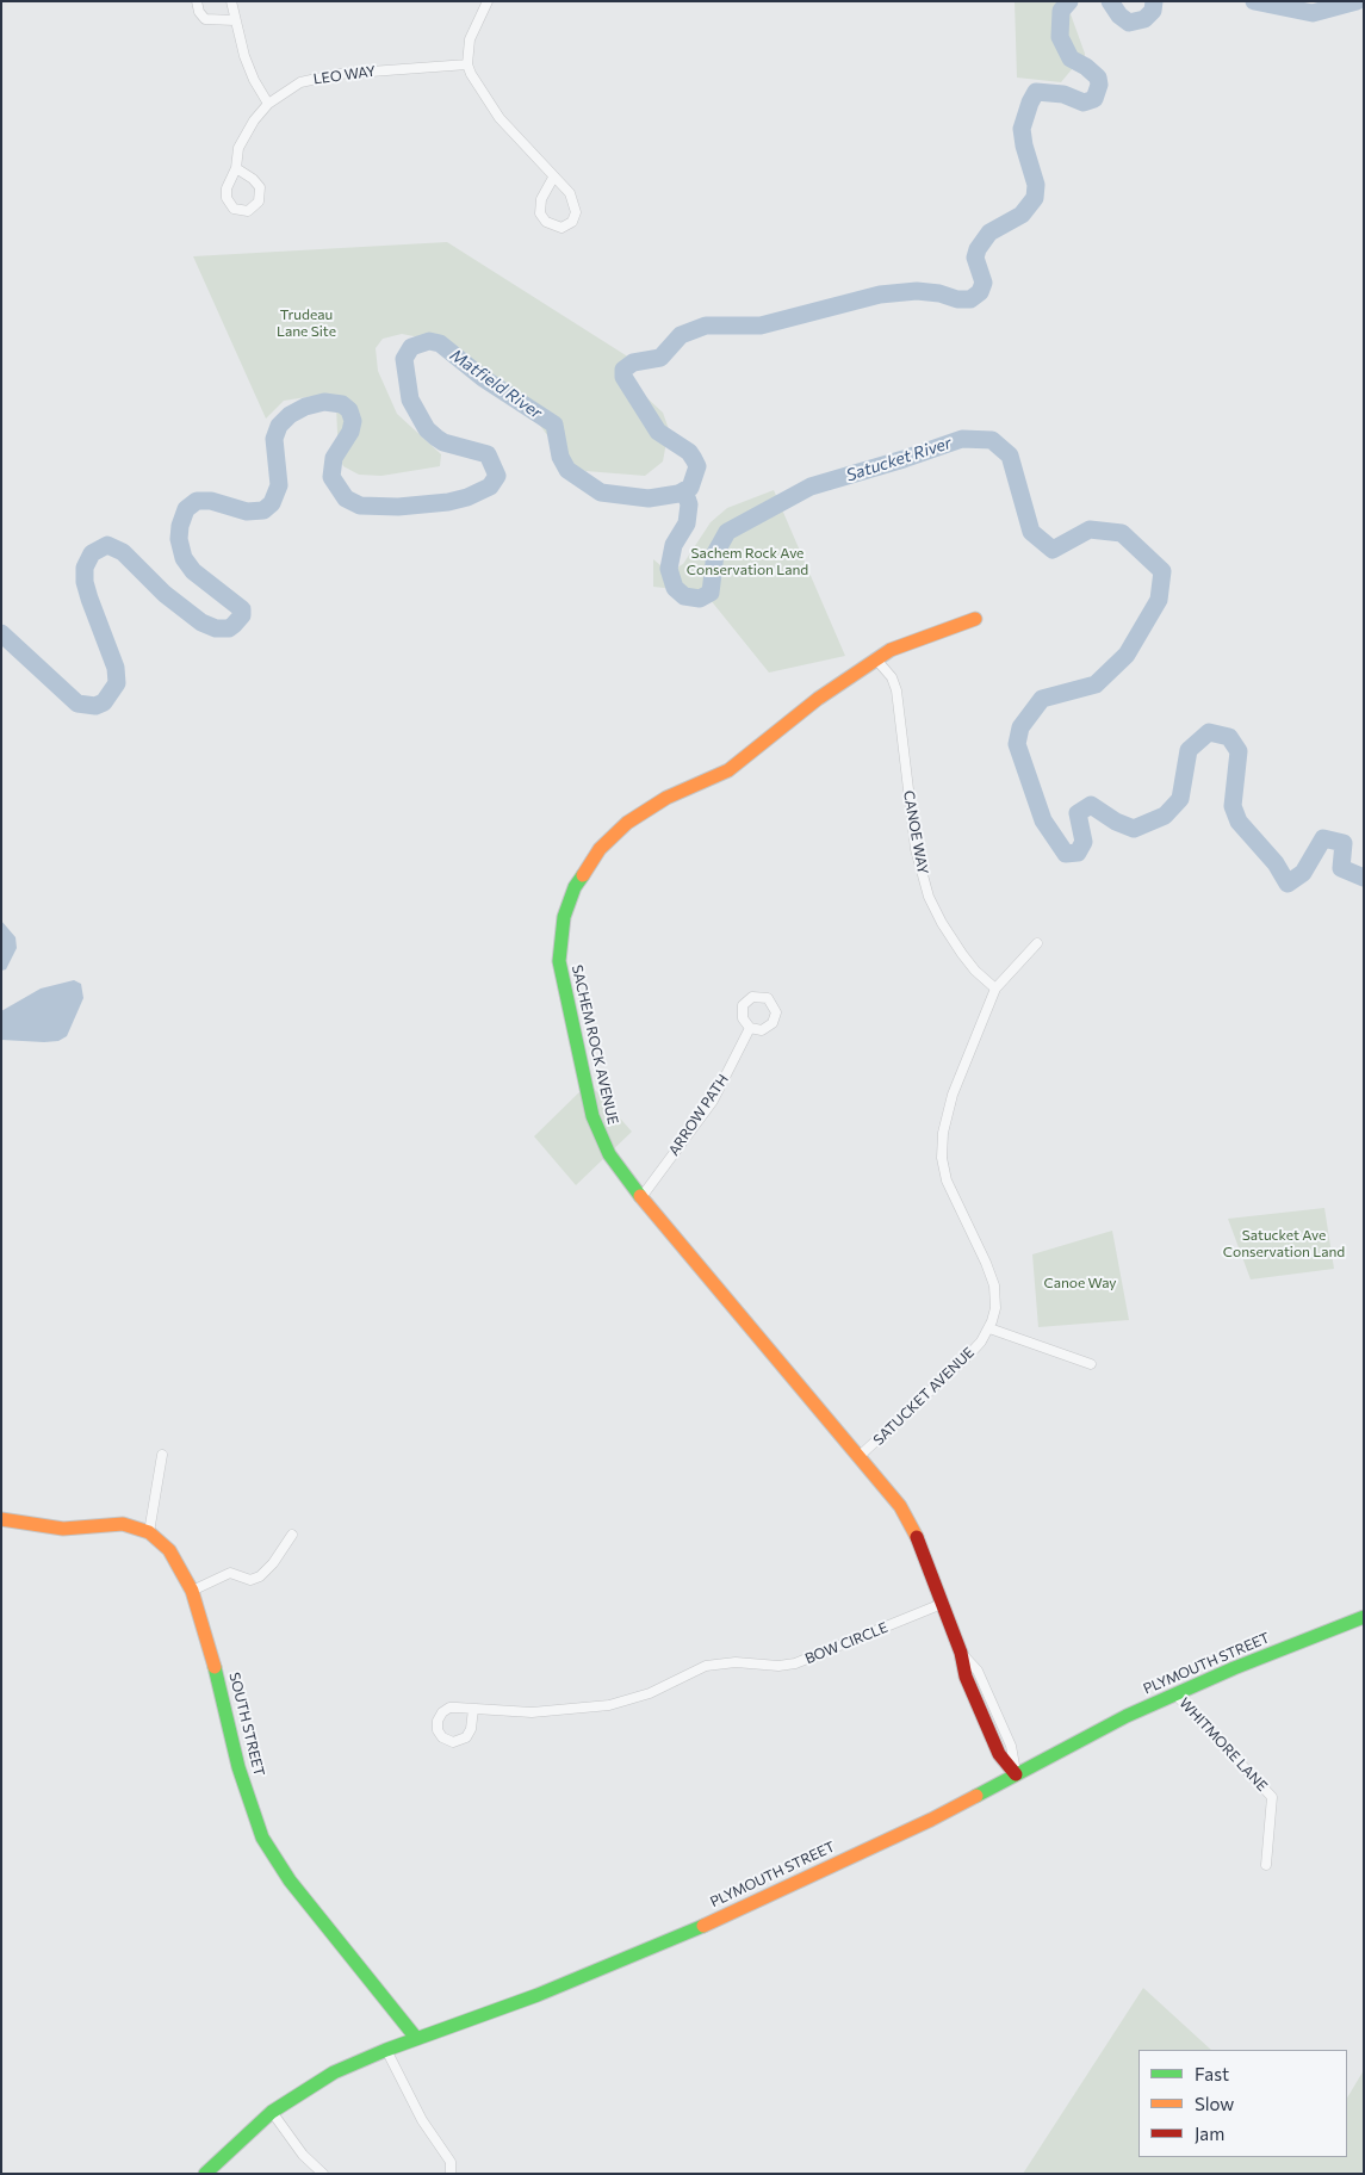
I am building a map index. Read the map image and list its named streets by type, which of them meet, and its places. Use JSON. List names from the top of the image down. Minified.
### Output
{"streets":{"street":["LEO WAY","CANOE WAY","SACHEM ROCK AVENUE","ARROW PATH","SATUCKET AVENUE","BOW CIRCLE","PLYMOUTH STREET","SOUTH STREET","WHITMORE LANE"]},"crossings":[["CANOE WAY","SACHEM ROCK AVENUE"],["CANOE WAY","SATUCKET AVENUE"],["SACHEM ROCK AVENUE","ARROW PATH"],["SACHEM ROCK AVENUE","SATUCKET AVENUE"],["SACHEM ROCK AVENUE","BOW CIRCLE"],["SACHEM ROCK AVENUE","PLYMOUTH STREET"],["PLYMOUTH STREET","SOUTH STREET"],["PLYMOUTH STREET","WHITMORE LANE"]],"water":["Matfield River","Satucket River"],"parks":["Trudeau Lane Site","Sachem Rock Ave Conservation Land","Satucket Ave Conservation Land","Canoe Way"],"legend":["Fast","Slow","Jam"]}
